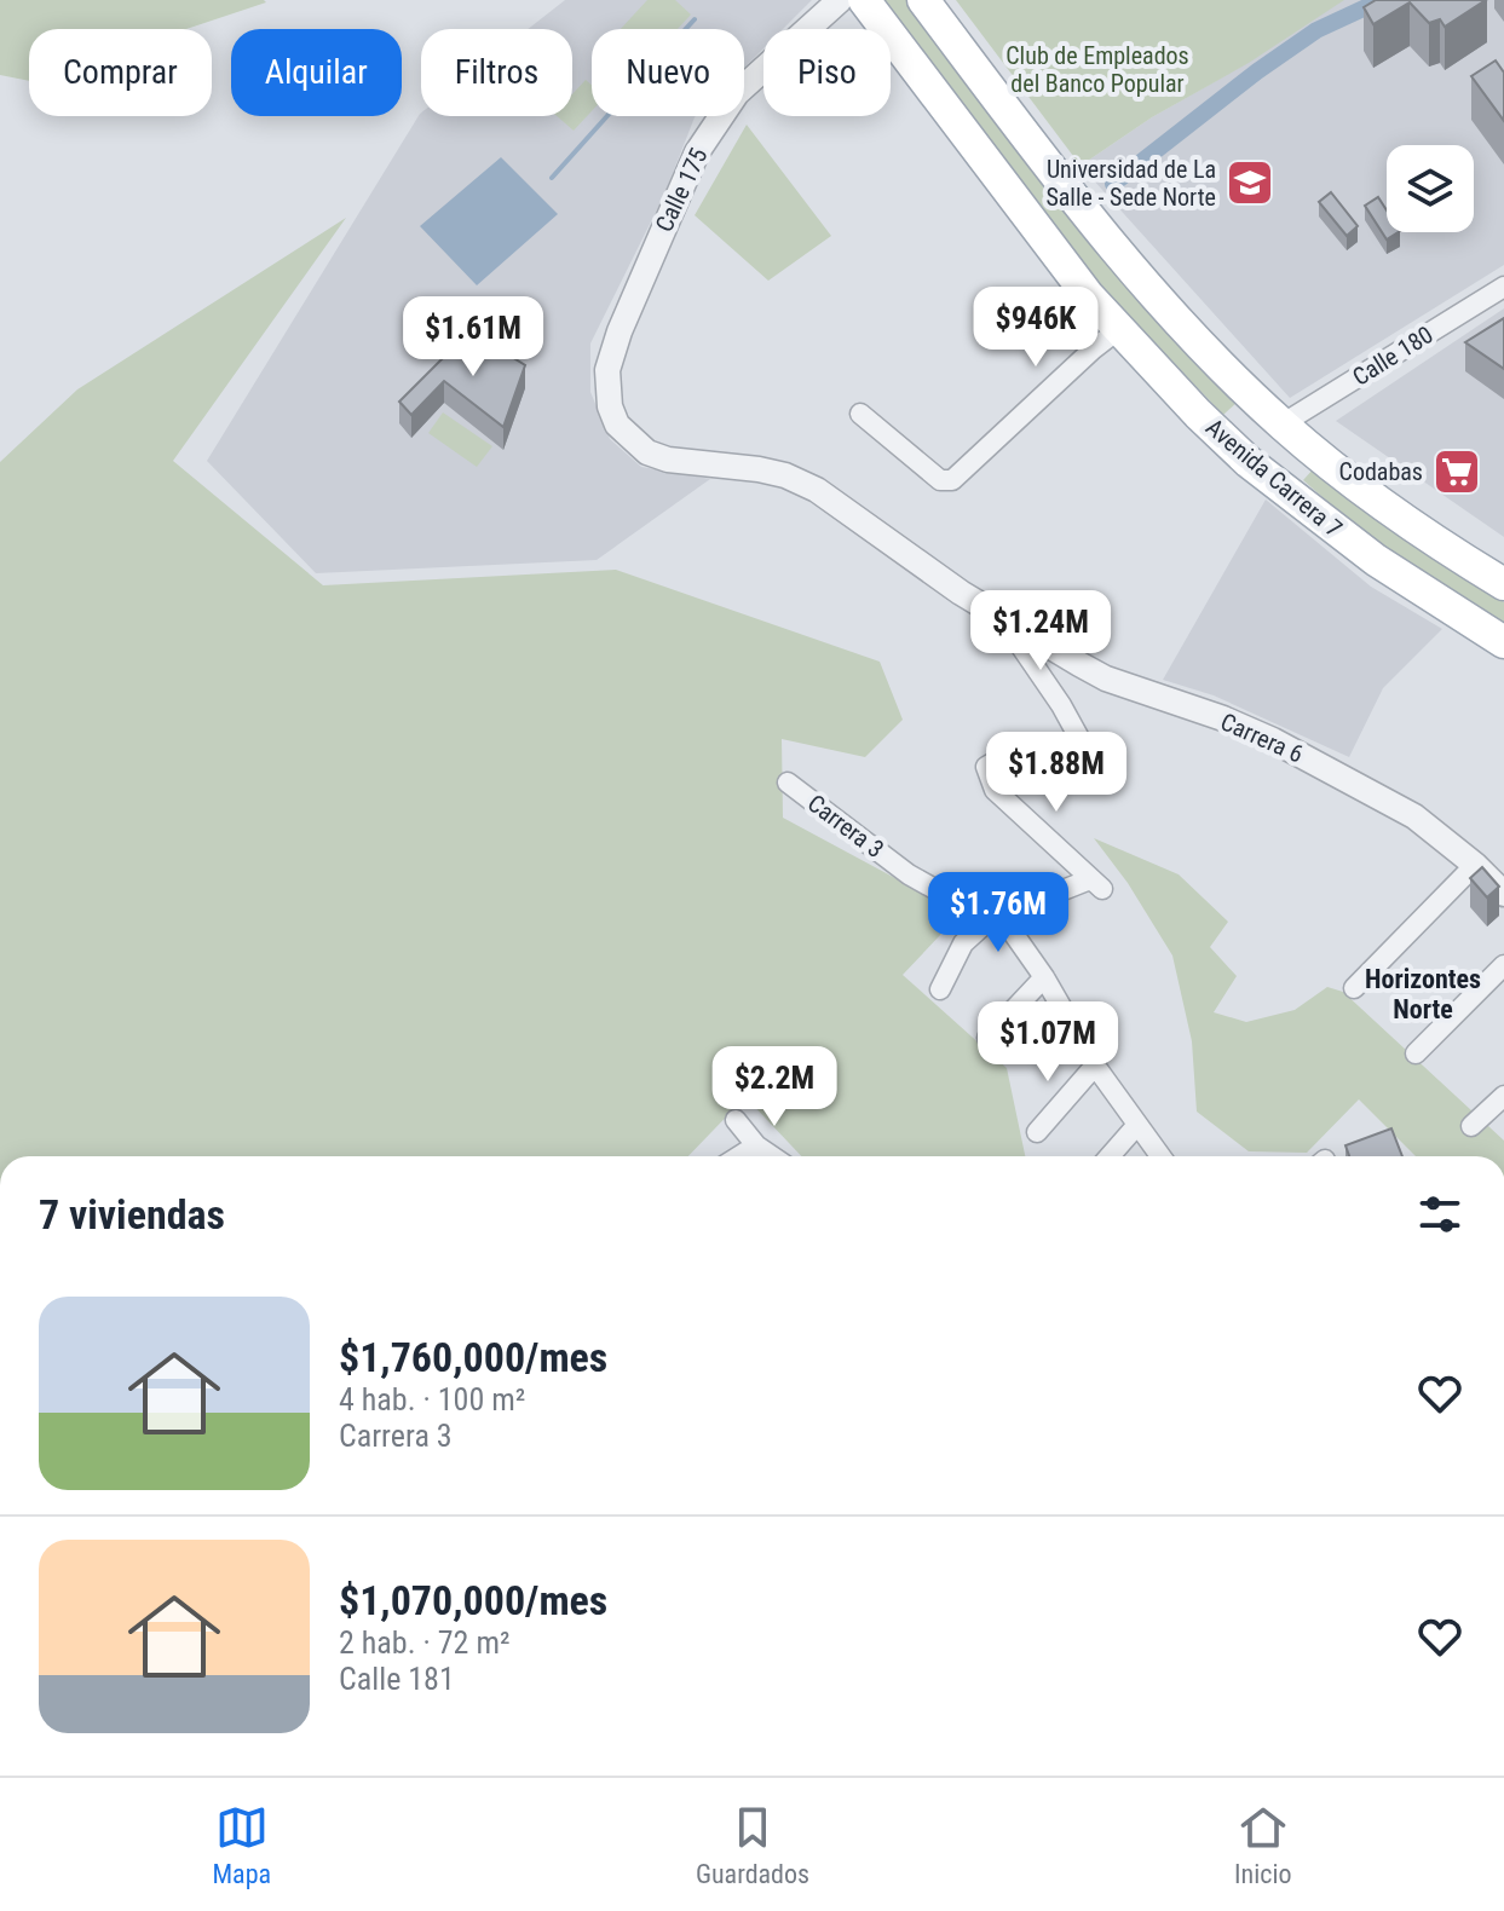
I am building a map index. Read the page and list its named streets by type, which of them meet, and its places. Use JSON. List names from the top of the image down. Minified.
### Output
{"streets":{"main road":["Avenida Carrera 7"],"street":["Calle 175","Calle 180","Carrera 6","Carrera 3"]},"crossings":[["Calle 175","Carrera 6"],["Calle 180","Avenida Carrera 7"],["Carrera 6","Carrera 3"]],"districts":["Horizontes Norte"],"parks":["Club de Empleados del Banco Popular"],"places":{"school or university":["Universidad de La Salle - Sede Norte"],"supermarket":["Codabas"]},"page":{"chip":["Comprar","Alquilar","Filtros","Nuevo","Piso"],"price":["$946K","$1.61M","$1.24M","$1.88M","$1.76M","$1.07M","$2.2M"],"heading":"7 viviendas","list":[{"name":"$1,760,000/mes","note":"4 hab. · 100 m² · Carrera 3"},{"name":"$1,070,000/mes","note":"2 hab. · 72 m² · Calle 181"}],"tabs":["Mapa","Guardados","Inicio"]}}
